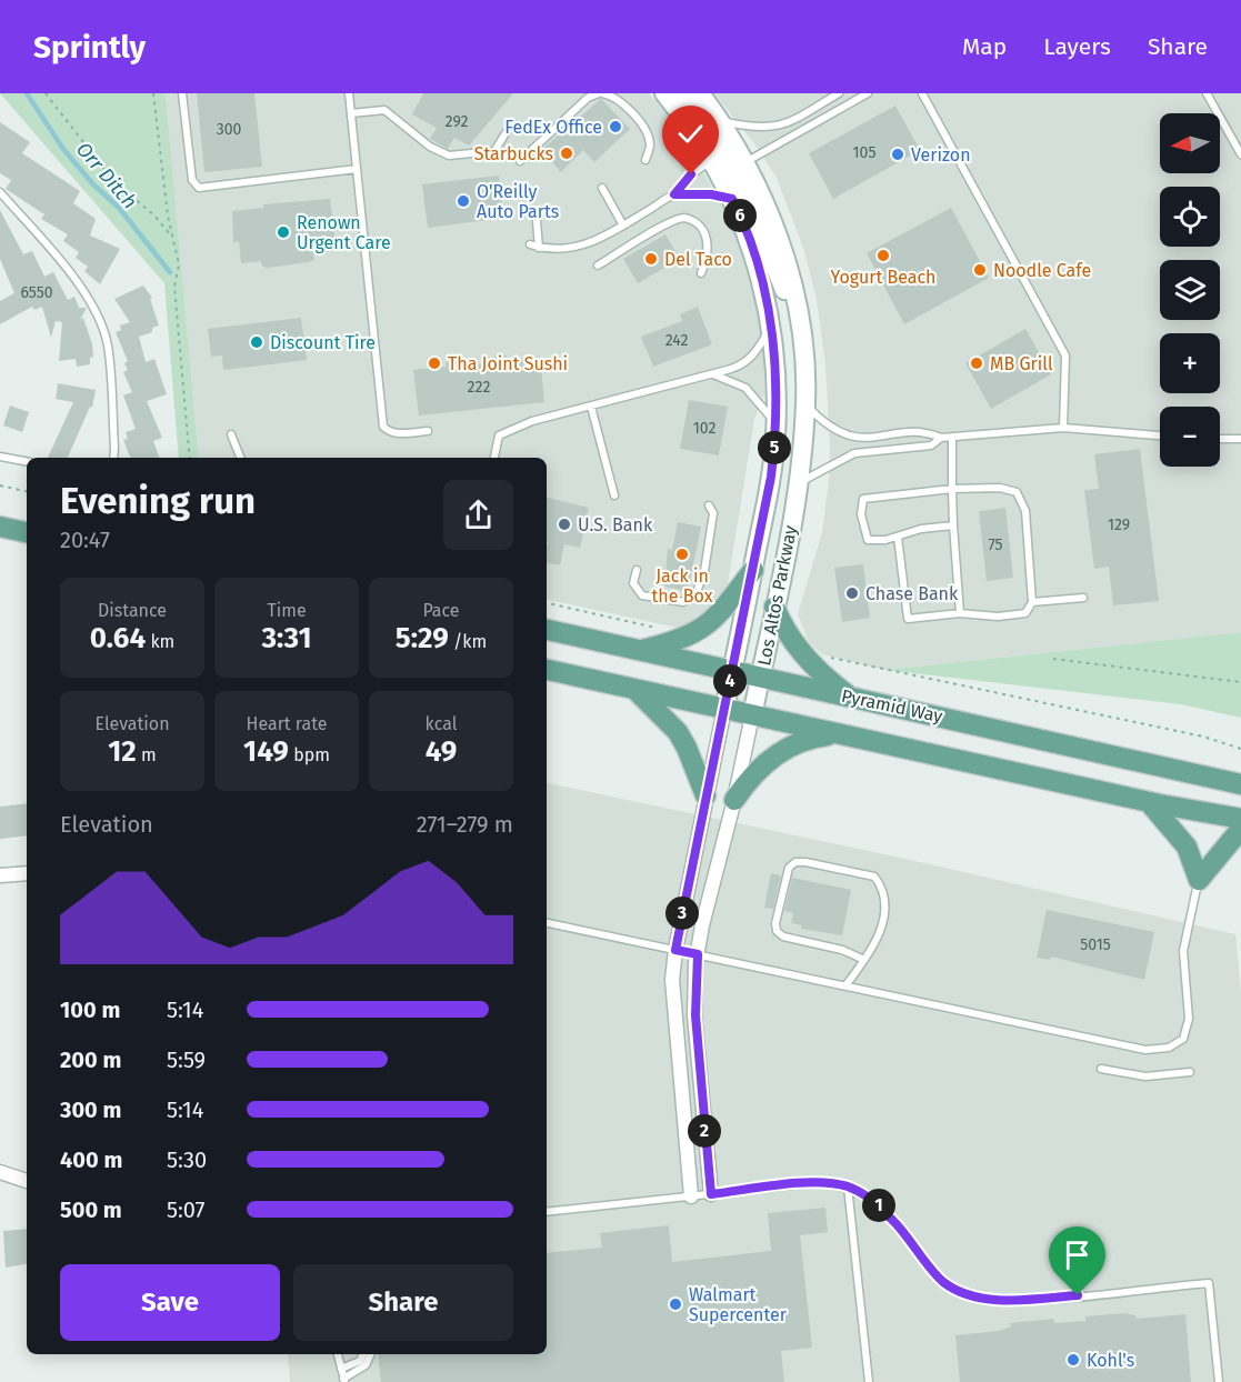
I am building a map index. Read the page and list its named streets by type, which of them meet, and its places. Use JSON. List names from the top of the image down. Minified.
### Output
{"streets":{"main road":["Los Altos Parkway","Pyramid Way"]},"crossings":[["Los Altos Parkway","Pyramid Way"]],"water":["Orr Ditch"],"places":["FedEx Office","Starbucks","Verizon","O'Reilly Auto Parts","Renown Urgent Care","Yogurt Beach","Del Taco","Noodle Cafe","Discount Tire","Tha Joint Sushi","MB Grill","U.S. Bank","Jack in the Box","Chase Bank","Walmart Supercenter","Kohl's"],"house_numbers":["292","300","105","6550","242","222","102","129","75","5015"],"north":"left","page":{"header":"Sprintly","nav":["Map","Layers","Share"],"map_buttons":["+","−"],"pins":["6","5","4","3","2","1"],"heading":["Evening run","20:47"],"stats":[["Distance","0.64 km"],["Time","3:31"],["Pace","5:29 /km"],["Elevation","12 m"],["Heart rate","149 bpm"],["kcal","49"]],"chart":["Elevation","271–279 m"],"list":[{"name":"100 m","note":"5:14"},{"name":"200 m","note":"5:59"},{"name":"300 m","note":"5:14"},{"name":"400 m","note":"5:30"},{"name":"500 m","note":"5:07"}],"buttons":["Save","Share"]}}
